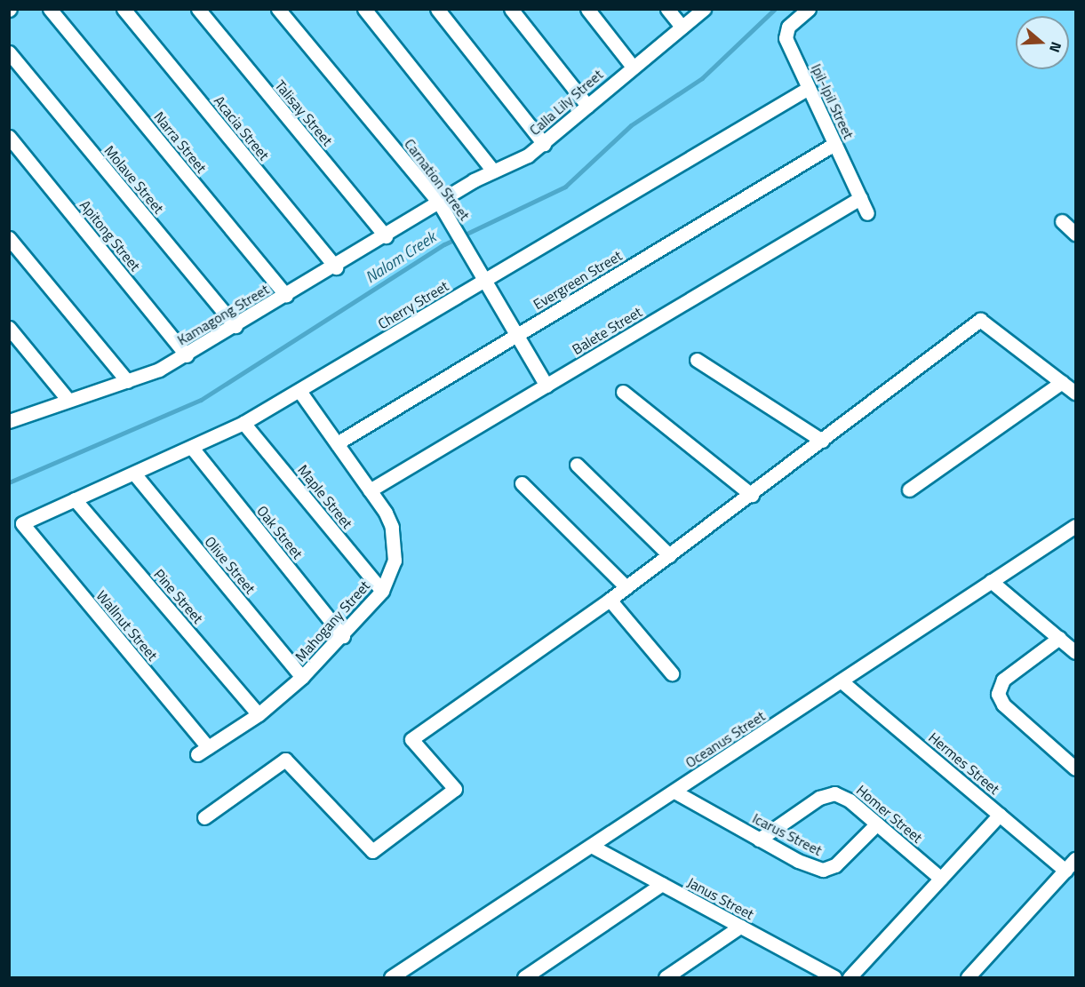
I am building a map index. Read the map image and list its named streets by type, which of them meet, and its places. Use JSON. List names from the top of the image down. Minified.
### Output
{"streets":{"street":["Ipil-Ipil Street","Calla Lily Street","Talisay Street","Acacia Street","Narra Street","Molave Street","Carnation Street","Apitong Street","Evergreen Street","Cherry Street","Kamagong Street","Balete Street","Maple Street","Oak Street","Olive Street","Pine Street","Mahogany Street","Wallnut Street","Oceanus Street","Hermes Street","Homer Street","Icarus Street","Janus Street"]},"crossings":[["Ipil-Ipil Street","Evergreen Street"],["Ipil-Ipil Street","Cherry Street"],["Ipil-Ipil Street","Balete Street"],["Calla Lily Street","Carnation Street"],["Calla Lily Street","Kamagong Street"],["Talisay Street","Kamagong Street"],["Acacia Street","Kamagong Street"],["Narra Street","Kamagong Street"],["Molave Street","Kamagong Street"],["Carnation Street","Evergreen Street"],["Carnation Street","Cherry Street"],["Carnation Street","Kamagong Street"],["Carnation Street","Balete Street"],["Apitong Street","Kamagong Street"],["Evergreen Street","Mahogany Street"],["Cherry Street","Maple Street"],["Cherry Street","Oak Street"],["Cherry Street","Olive Street"],["Cherry Street","Pine Street"],["Cherry Street","Mahogany Street"],["Cherry Street","Wallnut Street"],["Balete Street","Mahogany Street"],["Maple Street","Mahogany Street"],["Oak Street","Mahogany Street"],["Olive Street","Mahogany Street"],["Pine Street","Mahogany Street"],["Mahogany Street","Wallnut Street"],["Oceanus Street","Hermes Street"],["Oceanus Street","Icarus Street"],["Oceanus Street","Janus Street"],["Homer Street","Icarus Street"]],"water":["Nalom Creek"],"north":"right"}
